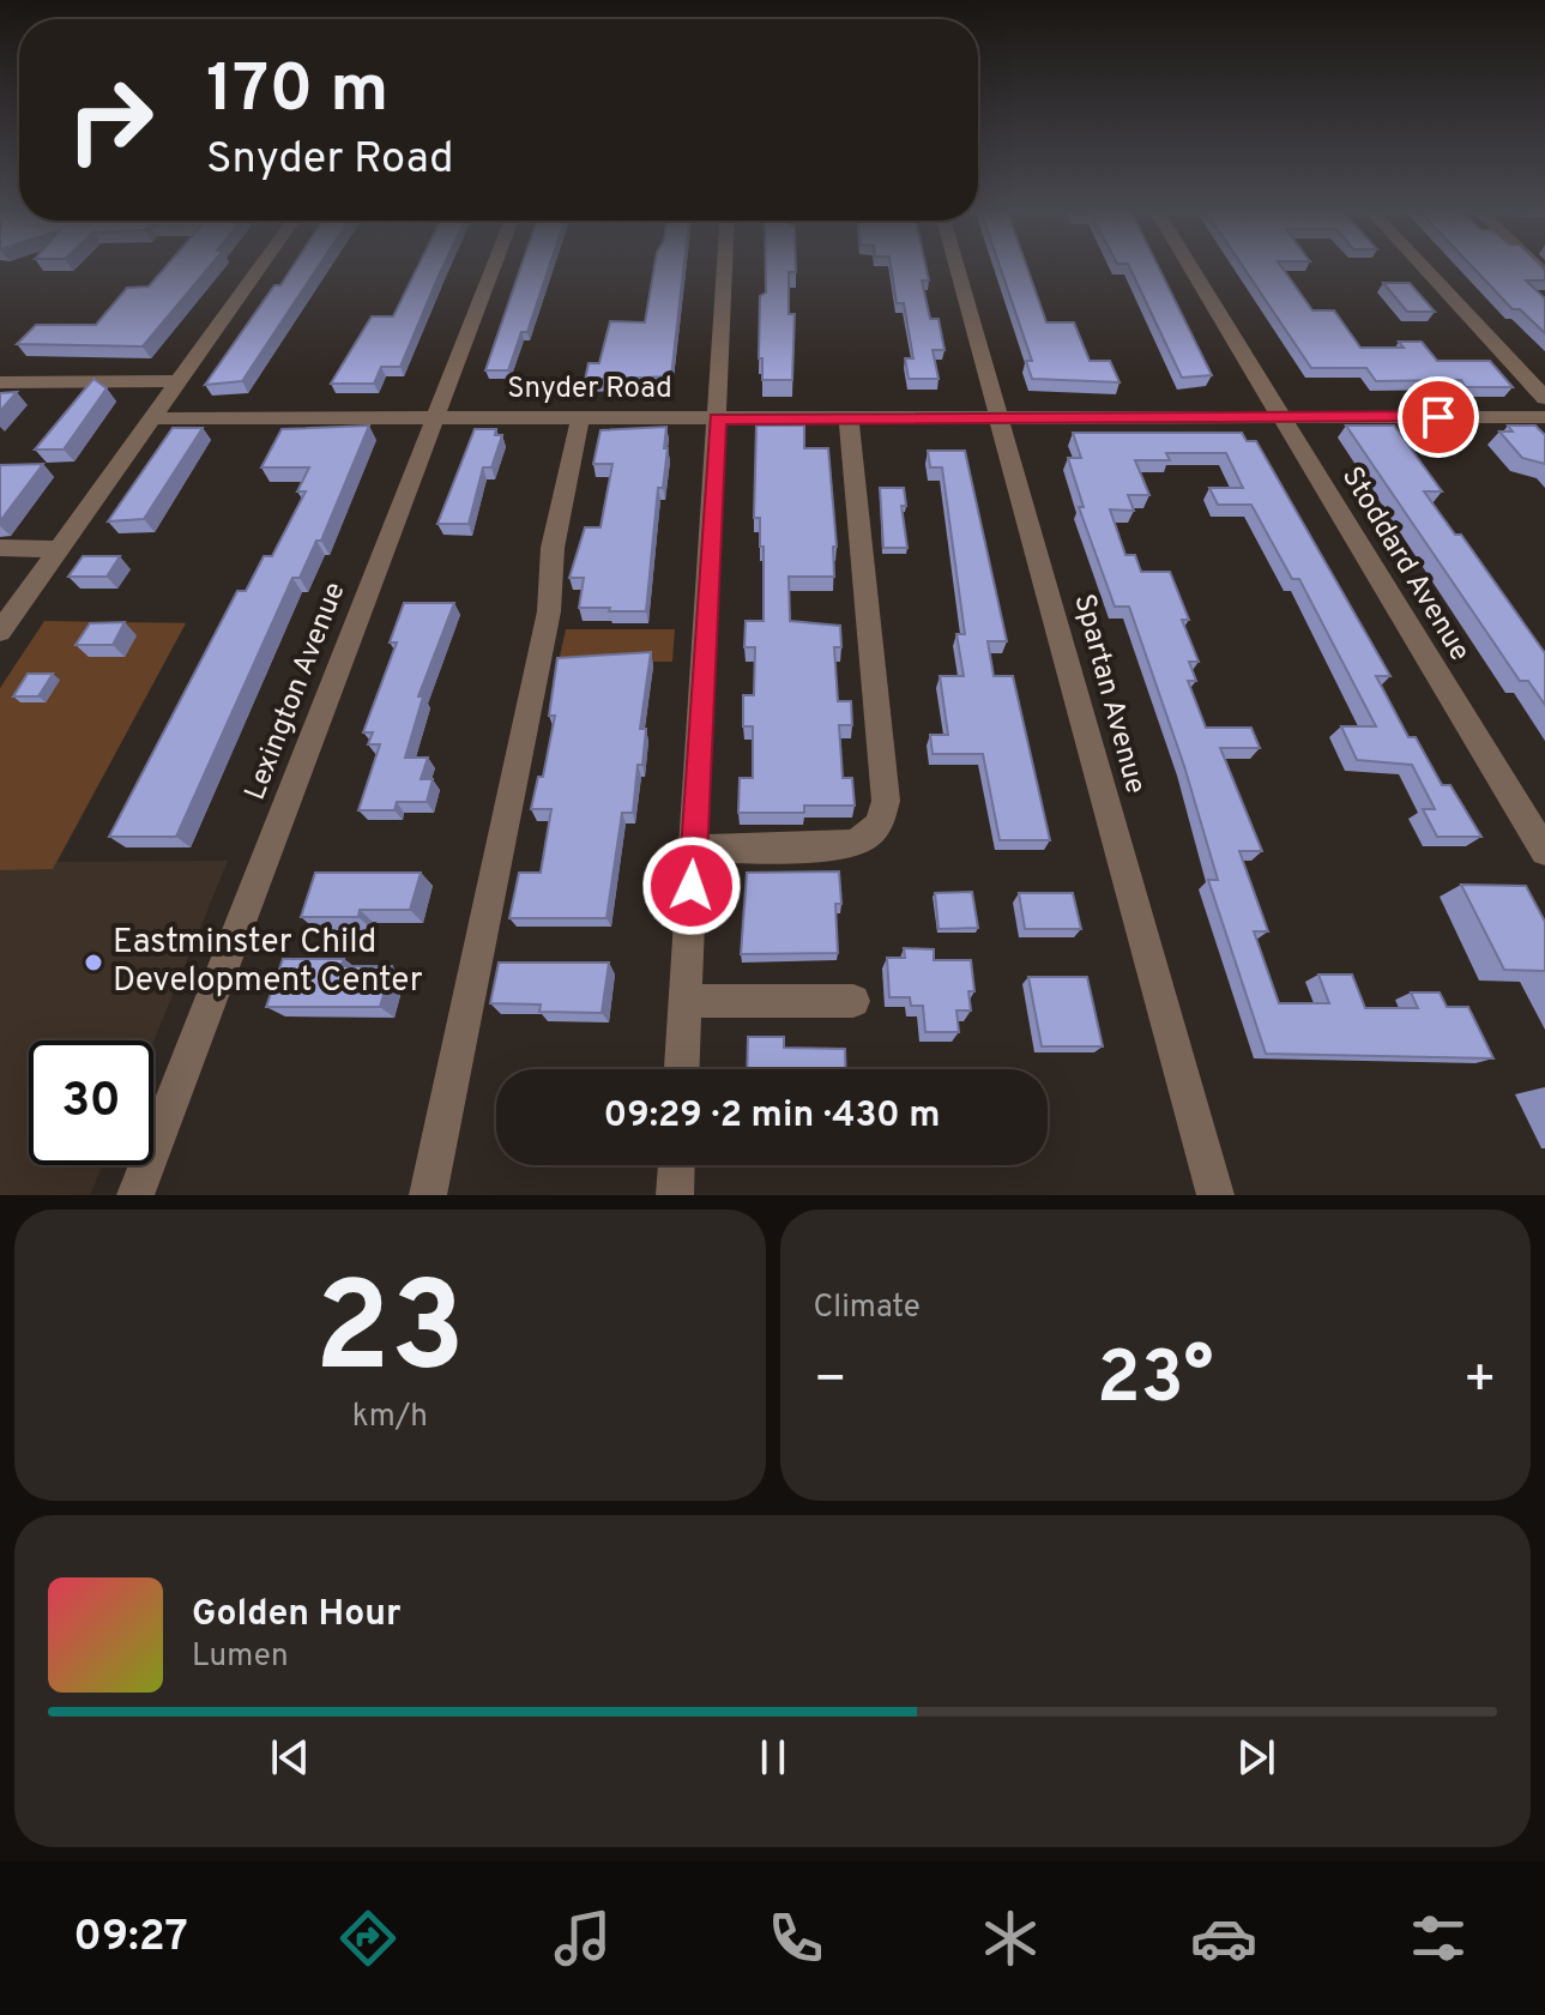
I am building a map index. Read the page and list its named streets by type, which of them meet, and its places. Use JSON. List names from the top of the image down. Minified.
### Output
{"streets":{"street":["Snyder Road","Stoddard Avenue","Lexington Avenue","Spartan Avenue"]},"crossings":[["Snyder Road","Stoddard Avenue"],["Snyder Road","Lexington Avenue"],["Snyder Road","Spartan Avenue"]],"places":["Eastminster Child Development Center"],"page":{"turn":["170 m","Snyder Road"],"limit":"30","trip":"09:29 · 2 min · 430 m","tile":[["23","km/h"],"Climate"],"heat":["−","23°","+"],"song":["Golden Hour","Lumen"],"tabs":"09:27"}}
